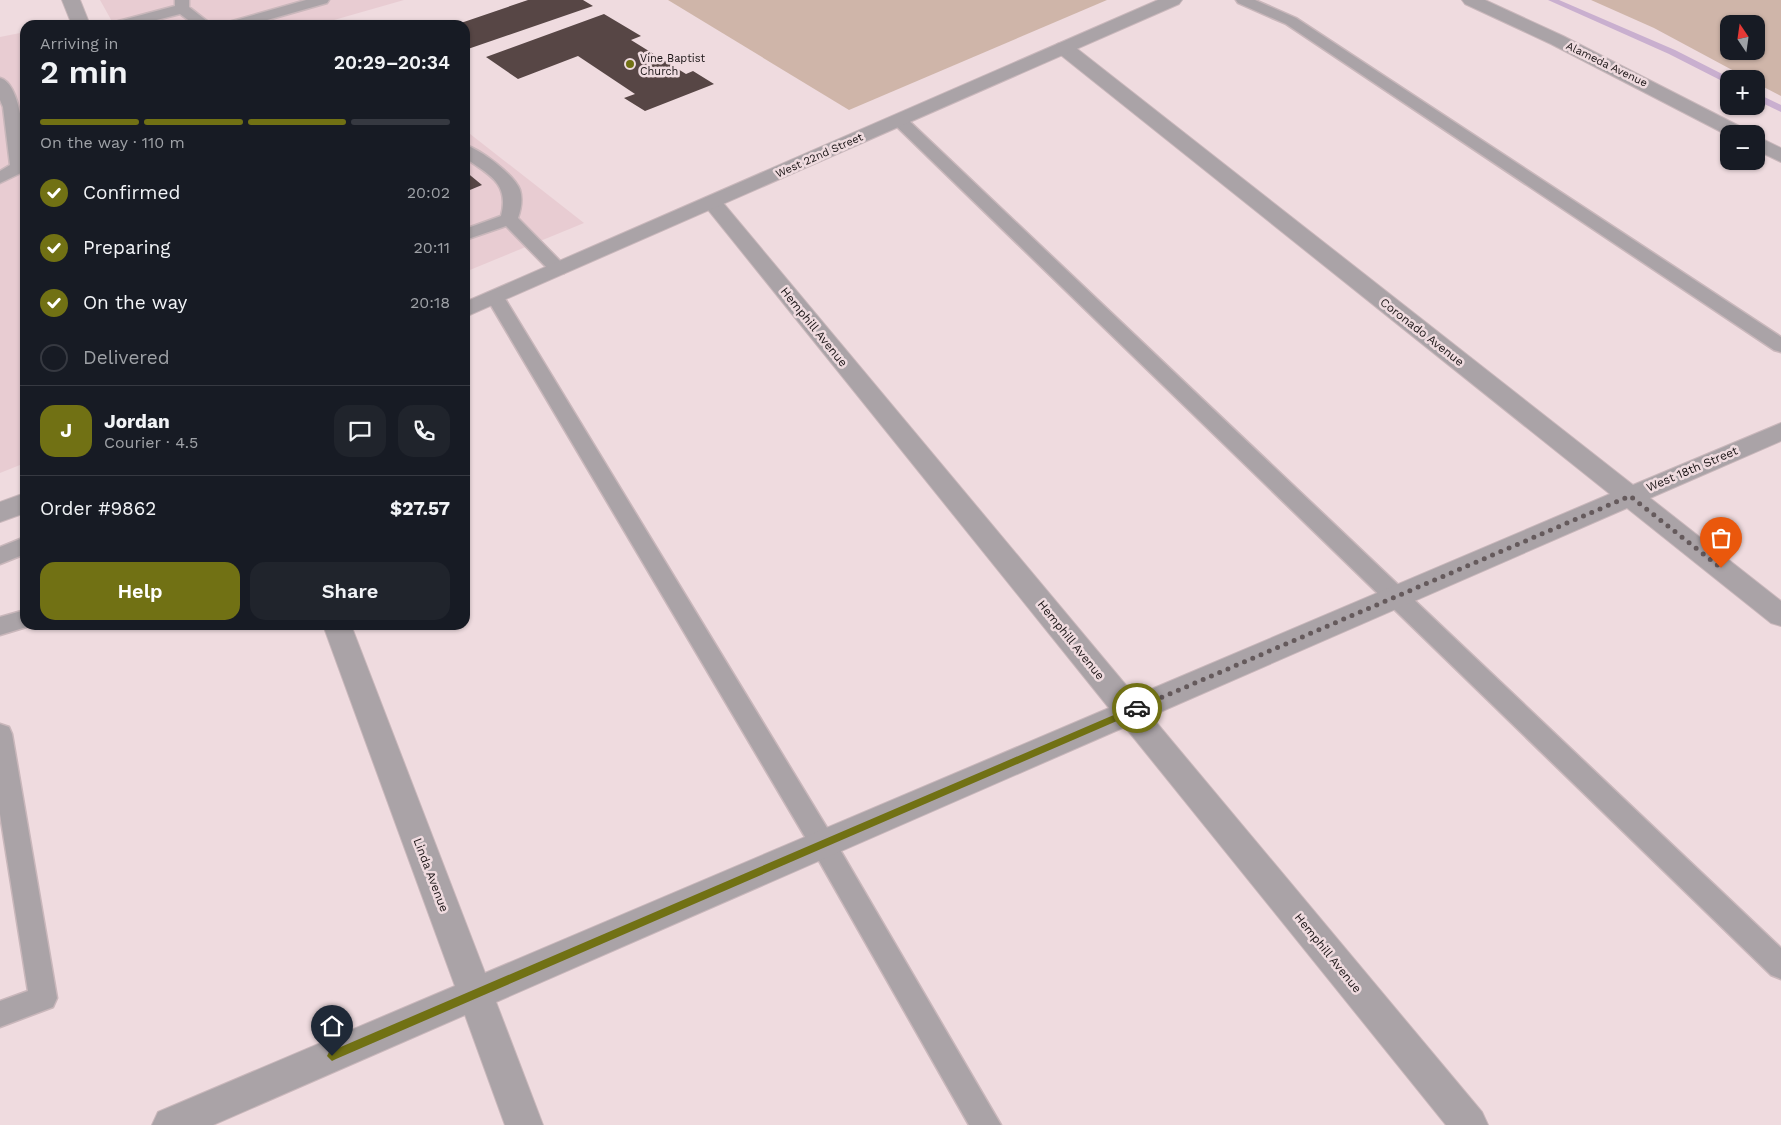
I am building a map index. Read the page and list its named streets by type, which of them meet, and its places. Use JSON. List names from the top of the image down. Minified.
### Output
{"streets":{"street":["Alameda Avenue","West 22nd Street","Hemphill Avenue","Coronado Avenue","West 18th Street","Linda Avenue"]},"crossings":[["West 22nd Street","Hemphill Avenue"],["West 22nd Street","Coronado Avenue"],["Hemphill Avenue","West 18th Street"],["Coronado Avenue","West 18th Street"],["West 18th Street","Linda Avenue"]],"places":["Vine Baptist Church"],"north":"top","page":{"map_buttons":["+","−"],"heading":["2 min","Arriving in","20:29–20:34"],"panel":["Jordan","Courier · 4.5","Order #9862","$27.57"],"bar":"On the way · 110 m","list":[["Confirmed","20:02"],["Preparing","20:11"],["On the way","20:18"],"Delivered"],"round":"J","buttons":["Help","Share"]}}
